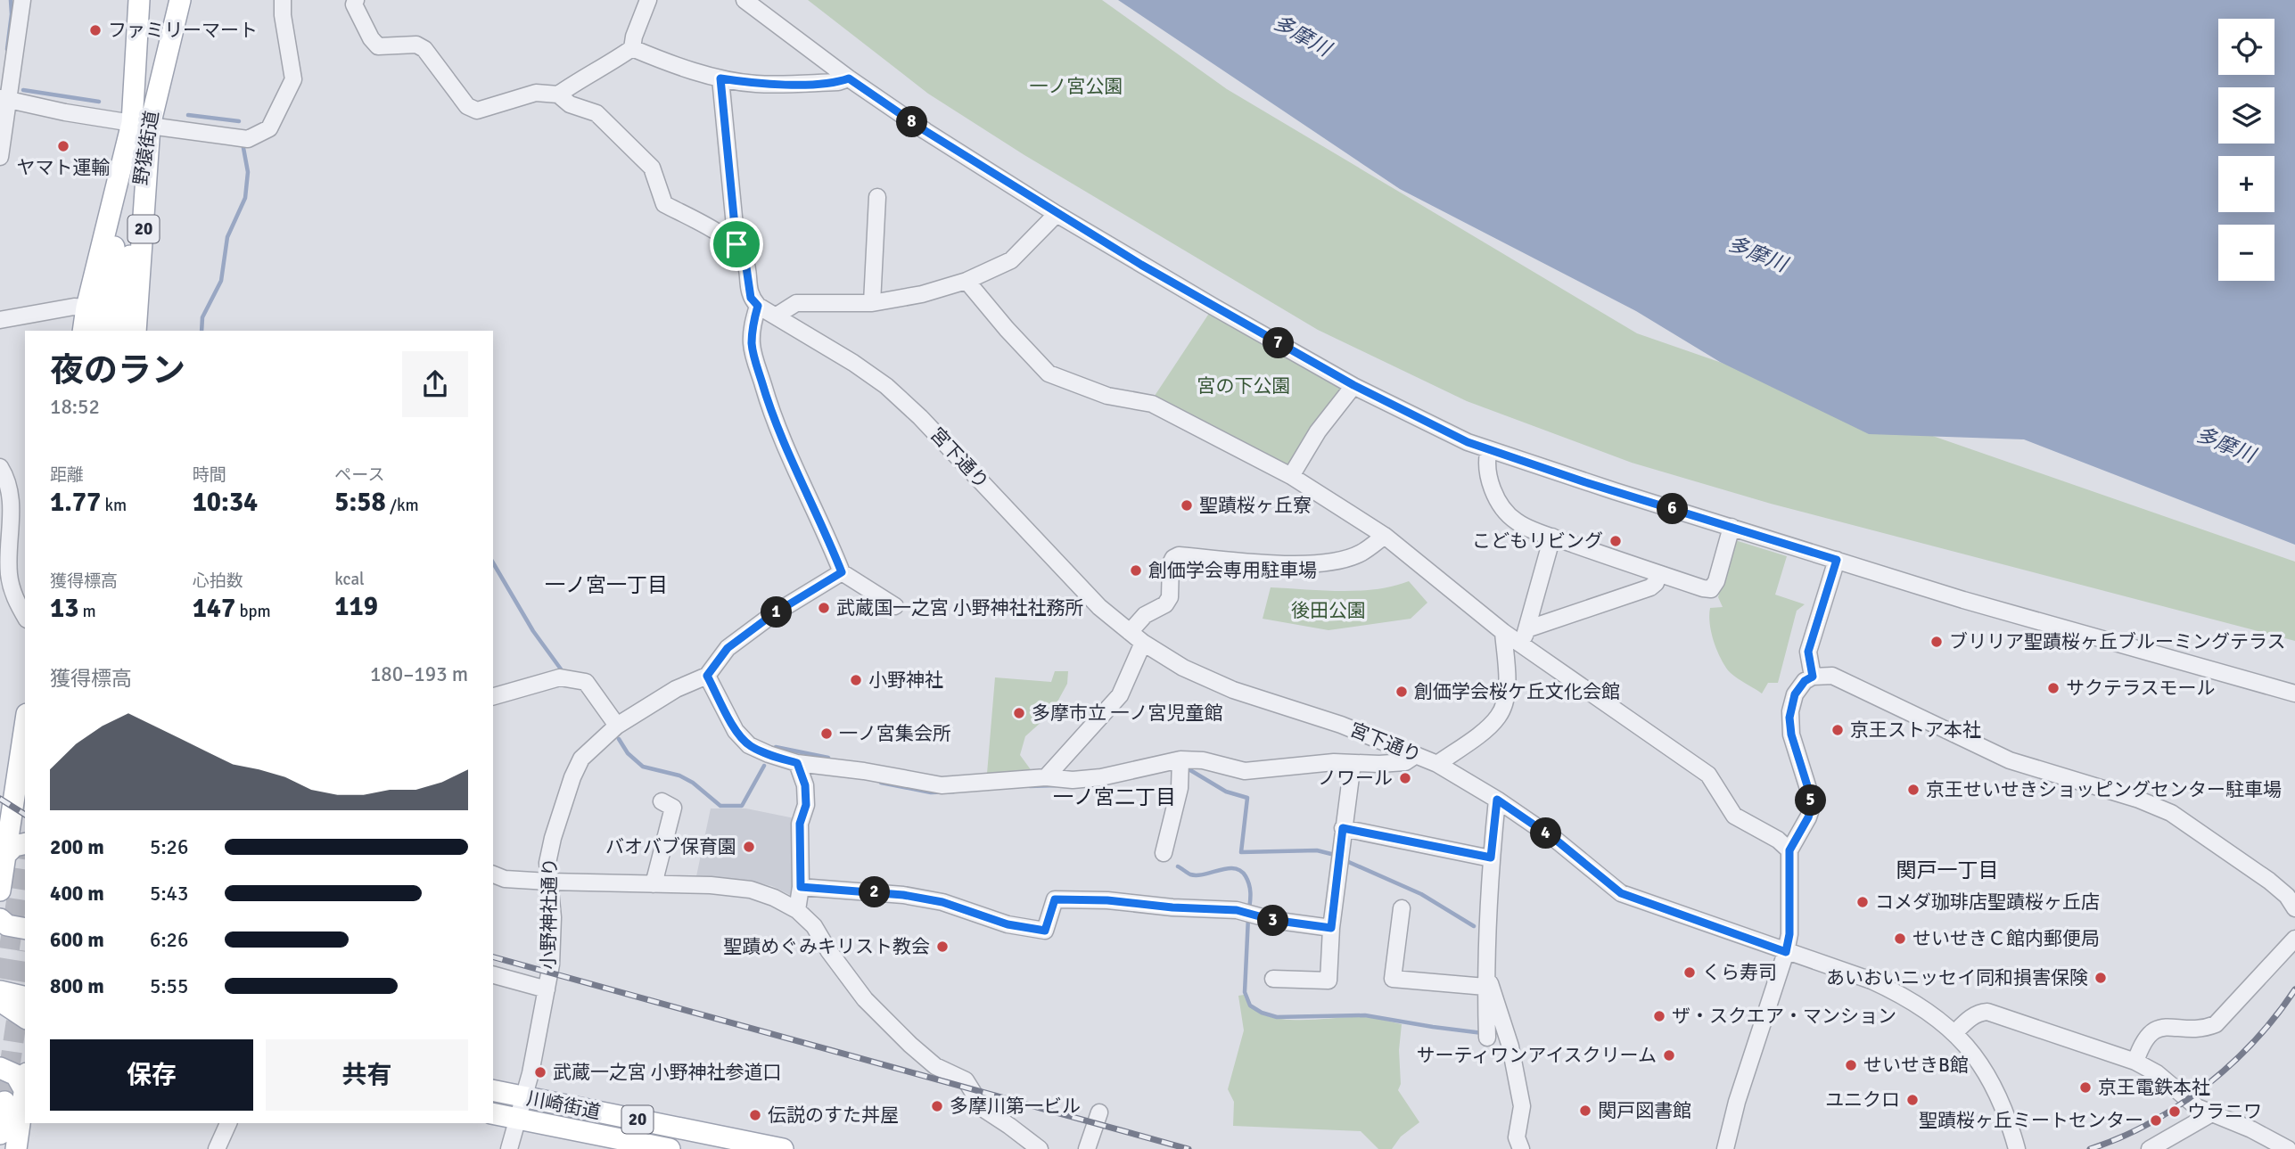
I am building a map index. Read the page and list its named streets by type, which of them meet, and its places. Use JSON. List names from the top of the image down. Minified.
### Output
{"streets":{"main road":["野猿街道","20","川崎街道"],"street":["宮下通り","小野神社通り"]},"crossings":[["野猿街道","20"],["小野神社通り","川崎街道"]],"districts":["一ノ宮一丁目","一ノ宮二丁目","関戸一丁目"],"water":["多摩川"],"parks":["一ノ宮公園","宮の下公園","後田公園"],"places":["ファミリーマート","ヤマト運輸","聖蹟桜ヶ丘寮","こどもリビング","創価学会専用駐車場","武蔵国一之宮 小野神社社務所","ブリリア聖蹟桜ヶ丘ブルーミングテラス","小野神社","サクテラスモール","創価学会桜ケ丘文化会館","多摩市立 一ノ宮児童館","京王ストア本社","一ノ宮集会所","ノワール","京王せいせきショッピングセンター駐車場","バオバブ保育園","コメダ珈琲店聖蹟桜ヶ丘店","せいせきＣ館内郵便局","聖蹟めぐみキリスト教会","くら寿司","あいおいニッセイ同和損害保険","ザ・スクエア・マンション","サーティワンアイスクリーム","せいせきB館","武蔵一之宮 小野神社参道口","京王電鉄本社","ユニクロ","多摩川第一ビル","関戸図書館","ウラニワ","伝説のすた丼屋","聖蹟桜ヶ丘ミートセンター"],"page":{"map_buttons":["+","−"],"pins":["8","7","6","1","5","4","2","3"],"heading":["夜のラン","18:52"],"stats":[["距離","1.77 km"],["時間","10:34"],["ペース","5:58 /km"],["獲得標高","13 m"],["心拍数","147 bpm"],["kcal","119"]],"chart":["獲得標高","180–193 m"],"list":[{"name":"200 m","note":"5:26"},{"name":"400 m","note":"5:43"},{"name":"600 m","note":"6:26"},{"name":"800 m","note":"5:55"}],"buttons":["保存","共有"]}}
